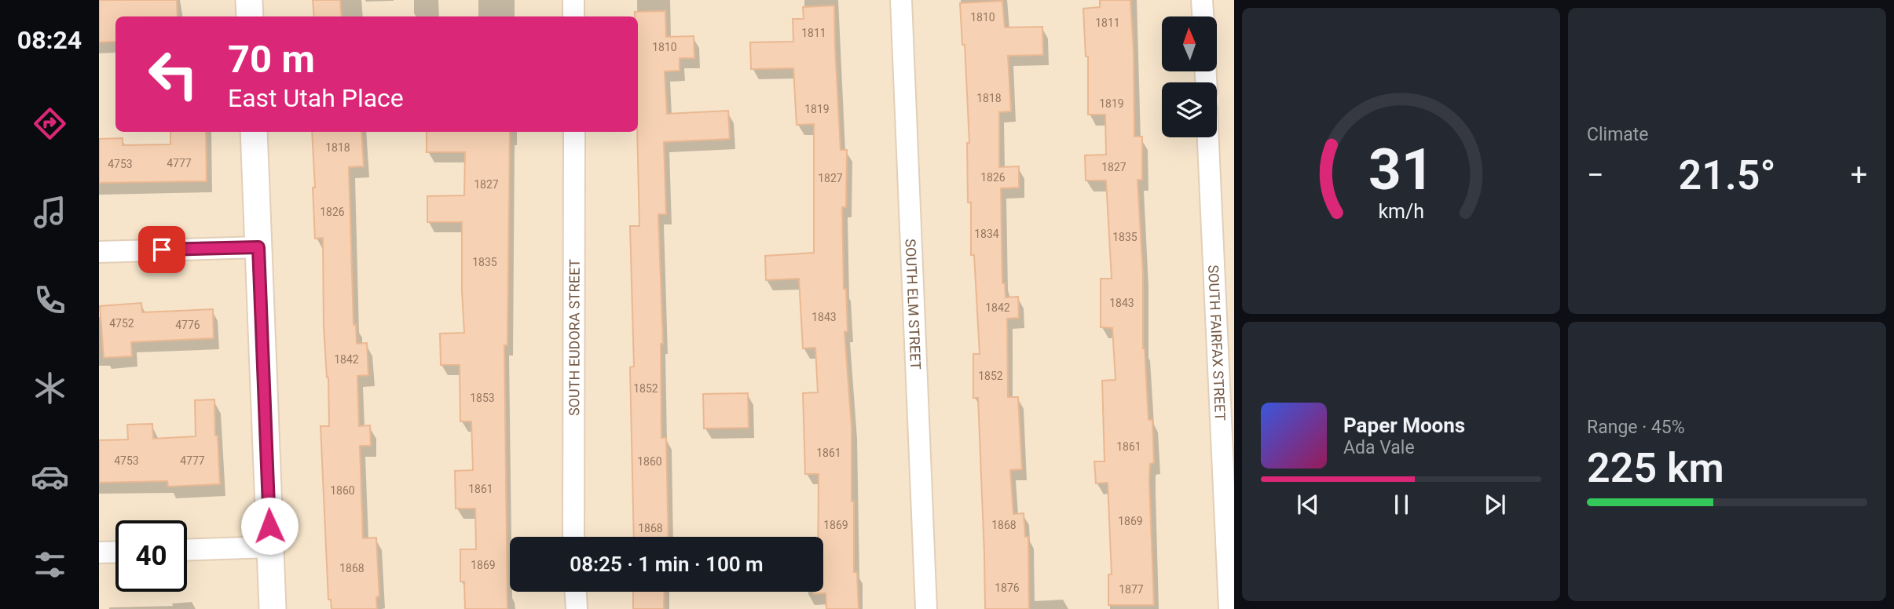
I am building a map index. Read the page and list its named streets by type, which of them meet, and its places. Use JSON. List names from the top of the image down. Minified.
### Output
{"streets":{"street":["SOUTH ELM STREET","SOUTH EUDORA STREET","SOUTH FAIRFAX STREET"]},"house_numbers":["1810","1811","1811","1810","1818","1819","1819","1818","4777","4753","1827","1826","1827","1827","1826","1834","1835","1835","1843","1842","1843","4752","4776","1842","1852","1852","1853","1861","1861","4753","4777","1860","1861","1860","1869","1869","1868","1868","1869","1868","1876","1877"],"north":"top","page":{"tabs":"08:24","tile":["Climate",["Range · 45%","225 km"]],"turn":["70 m","East Utah Place"],"heat":["−","21.5°","+"],"song":["Paper Moons","Ada Vale"],"limit":"40","trip":"08:25 · 1 min · 100 m","gauge":["31","km/h"]}}
